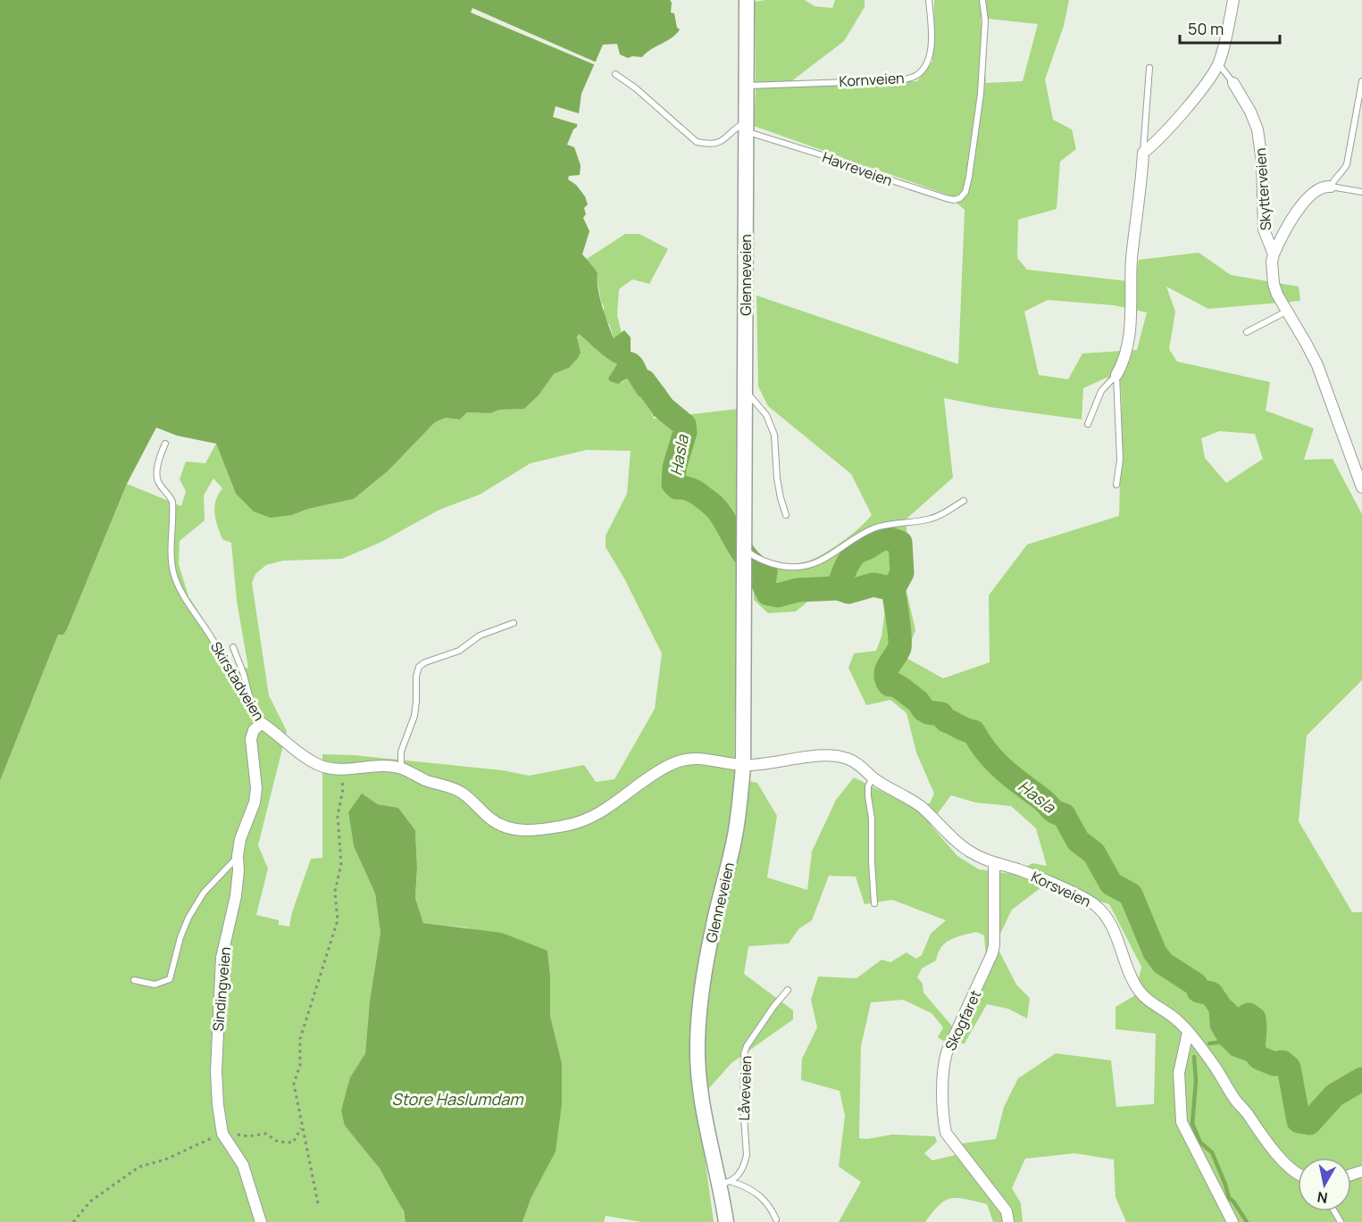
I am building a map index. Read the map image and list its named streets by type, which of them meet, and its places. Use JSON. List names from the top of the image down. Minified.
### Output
{"streets":{"main road":["Glenneveien"],"street":["Skytterveien","Skirstadveien","Korsveien","Sindingveien","Skogfaret"],"lane":["Kornveien","Havreveien","Låveveien"]},"crossings":[["Kornveien","Glenneveien"],["Havreveien","Glenneveien"],["Glenneveien","Skirstadveien"],["Glenneveien","Korsveien"],["Glenneveien","Låveveien"],["Skirstadveien","Korsveien"],["Skirstadveien","Sindingveien"],["Korsveien","Skogfaret"]],"water":["Hasla","Store Haslumdam"],"scale_bar":"50 m","north":"bottom"}
